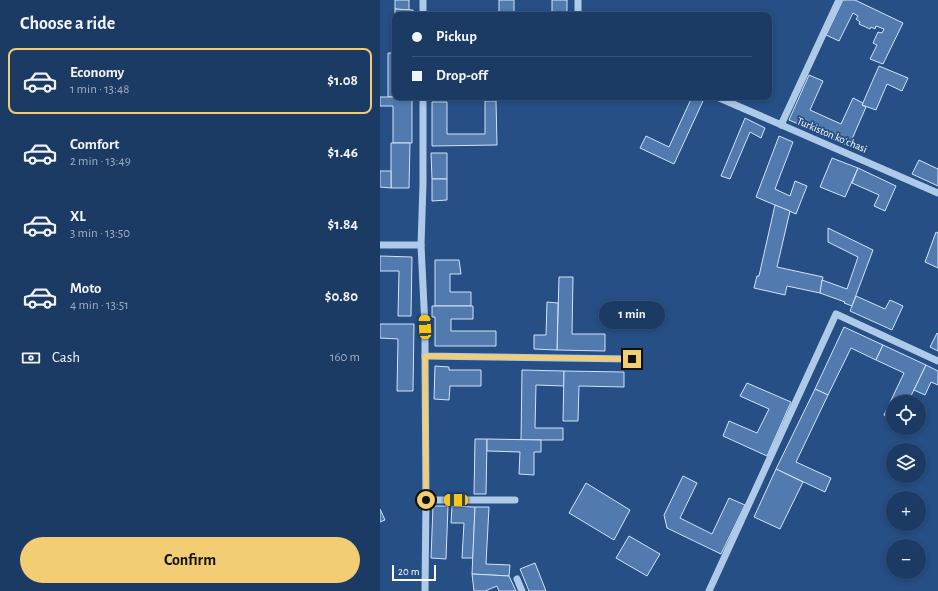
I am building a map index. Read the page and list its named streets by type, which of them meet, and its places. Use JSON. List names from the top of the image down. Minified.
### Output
{"streets":{"street":["Turkiston koʻchasi"]},"scale_bar":"20 m","page":{"heading":"Choose a ride","banner":["Pickup","Drop-off"],"list":[{"name":"Economy","note":"1 min · 13:48","value":"$1.08"},{"name":"Comfort","note":"2 min · 13:49","value":"$1.46"},{"name":"XL","note":"3 min · 13:50","value":"$1.84"},{"name":"Moto","note":"4 min · 13:51","value":"$0.80"}],"bubble":"1 min","pay":["Cash","160 m"],"map_buttons":["+","−"],"buttons":"Confirm","scale":"20 m"}}
